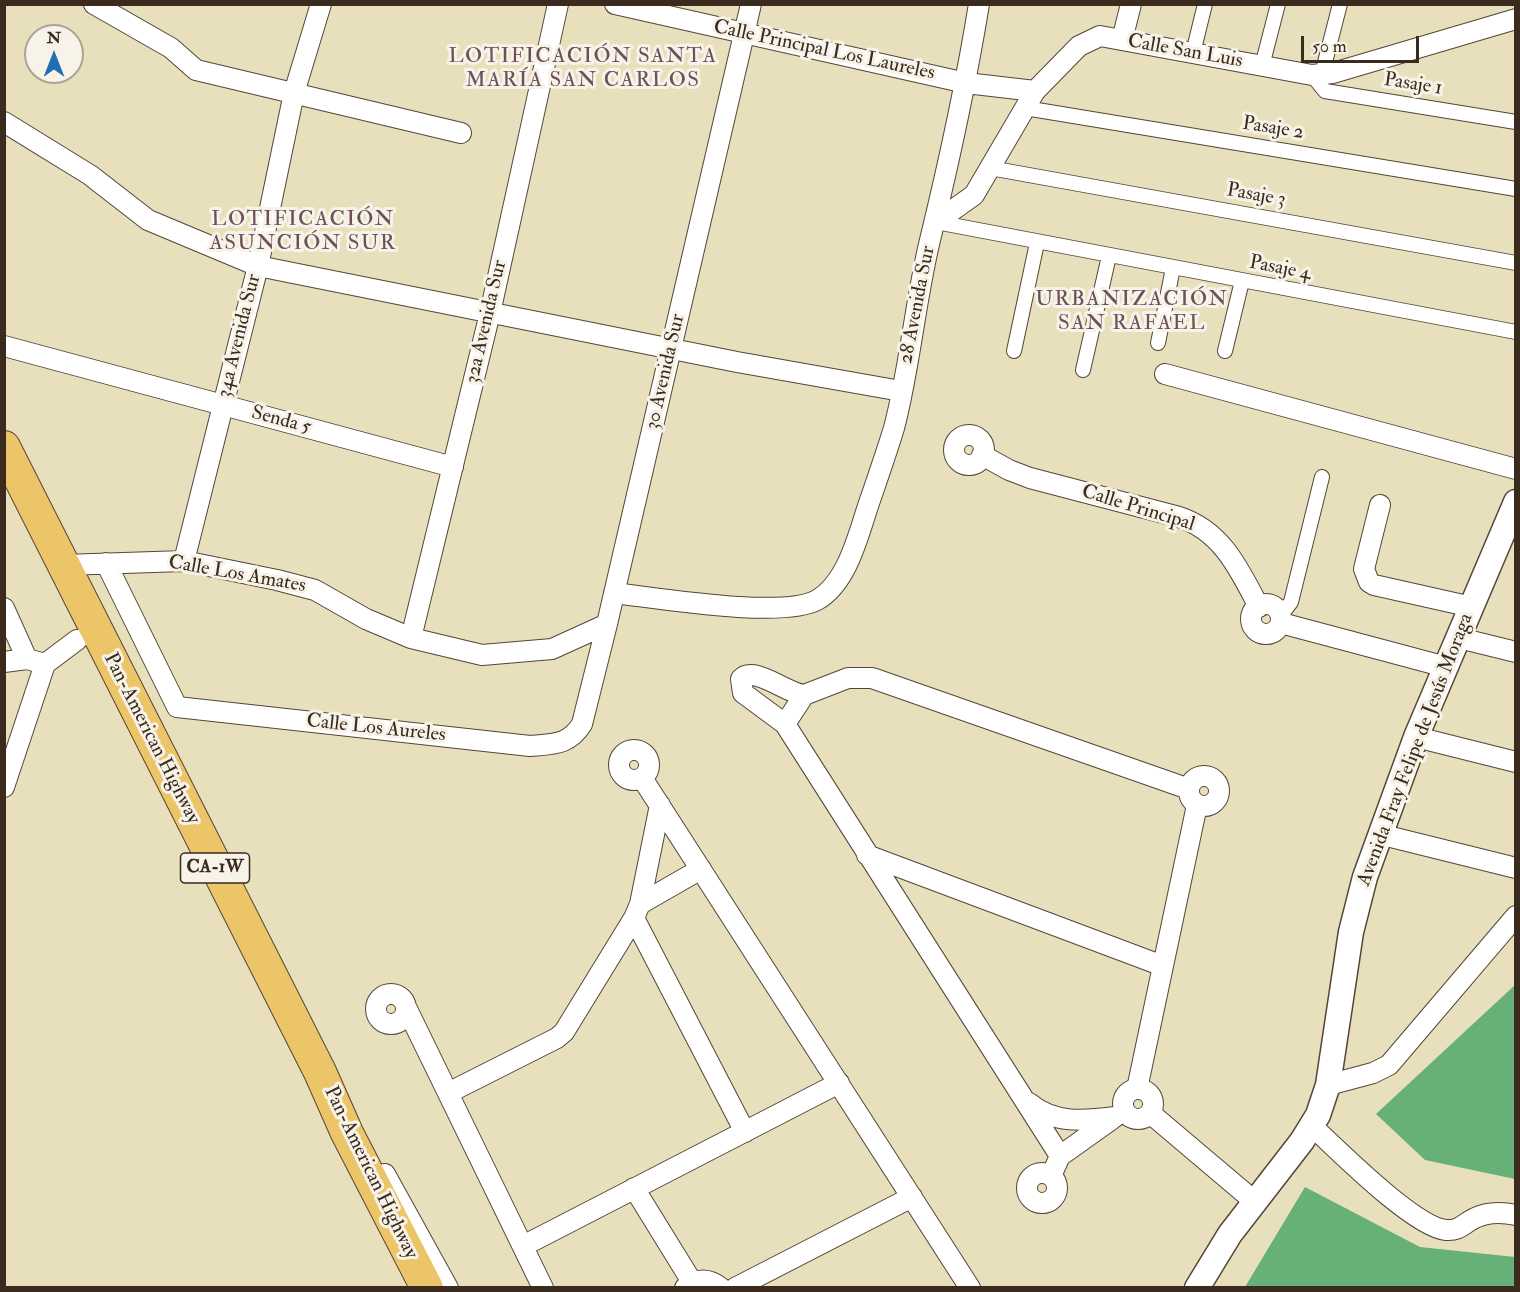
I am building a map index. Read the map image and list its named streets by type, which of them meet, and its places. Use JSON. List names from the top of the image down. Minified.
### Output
{"streets":{"highway":["Pan-American Highway","CA-1W"],"street":["Calle Principal Los Laureles","Calle San Luis","Pasaje 1","Pasaje 2","Pasaje 3","Pasaje 4","28 Avenida Sur","32a Avenida Sur","34a Avenida Sur","30 Avenida Sur","Senda 5","Calle Principal","Calle Los Amates","Calle Los Aureles","Avenida Fray Felipe de Jesús Moraga"]},"crossings":[["Calle Principal Los Laureles","Calle San Luis"],["Calle Principal Los Laureles","28 Avenida Sur"],["Calle Principal Los Laureles","30 Avenida Sur"],["Calle San Luis","Pasaje 1"],["Calle San Luis","Pasaje 2"],["Calle San Luis","Pasaje 3"],["Calle San Luis","Pasaje 4"],["Calle San Luis","28 Avenida Sur"],["Pasaje 4","28 Avenida Sur"],["28 Avenida Sur","30 Avenida Sur"],["32a Avenida Sur","Senda 5"],["32a Avenida Sur","Calle Los Amates"],["34a Avenida Sur","Senda 5"],["34a Avenida Sur","Calle Los Amates"],["30 Avenida Sur","Calle Los Amates"],["30 Avenida Sur","Calle Los Aureles"],["Calle Los Amates","Calle Los Aureles"],["Calle Los Amates","Pan-American Highway"]],"districts":["LOTIFICACIÓN SANTA MARÍA SAN CARLOS","LOTIFICACIÓN ASUNCIÓN SUR","URBANIZACIÓN SAN RAFAEL"],"scale_bar":"50 m","north":"top"}
